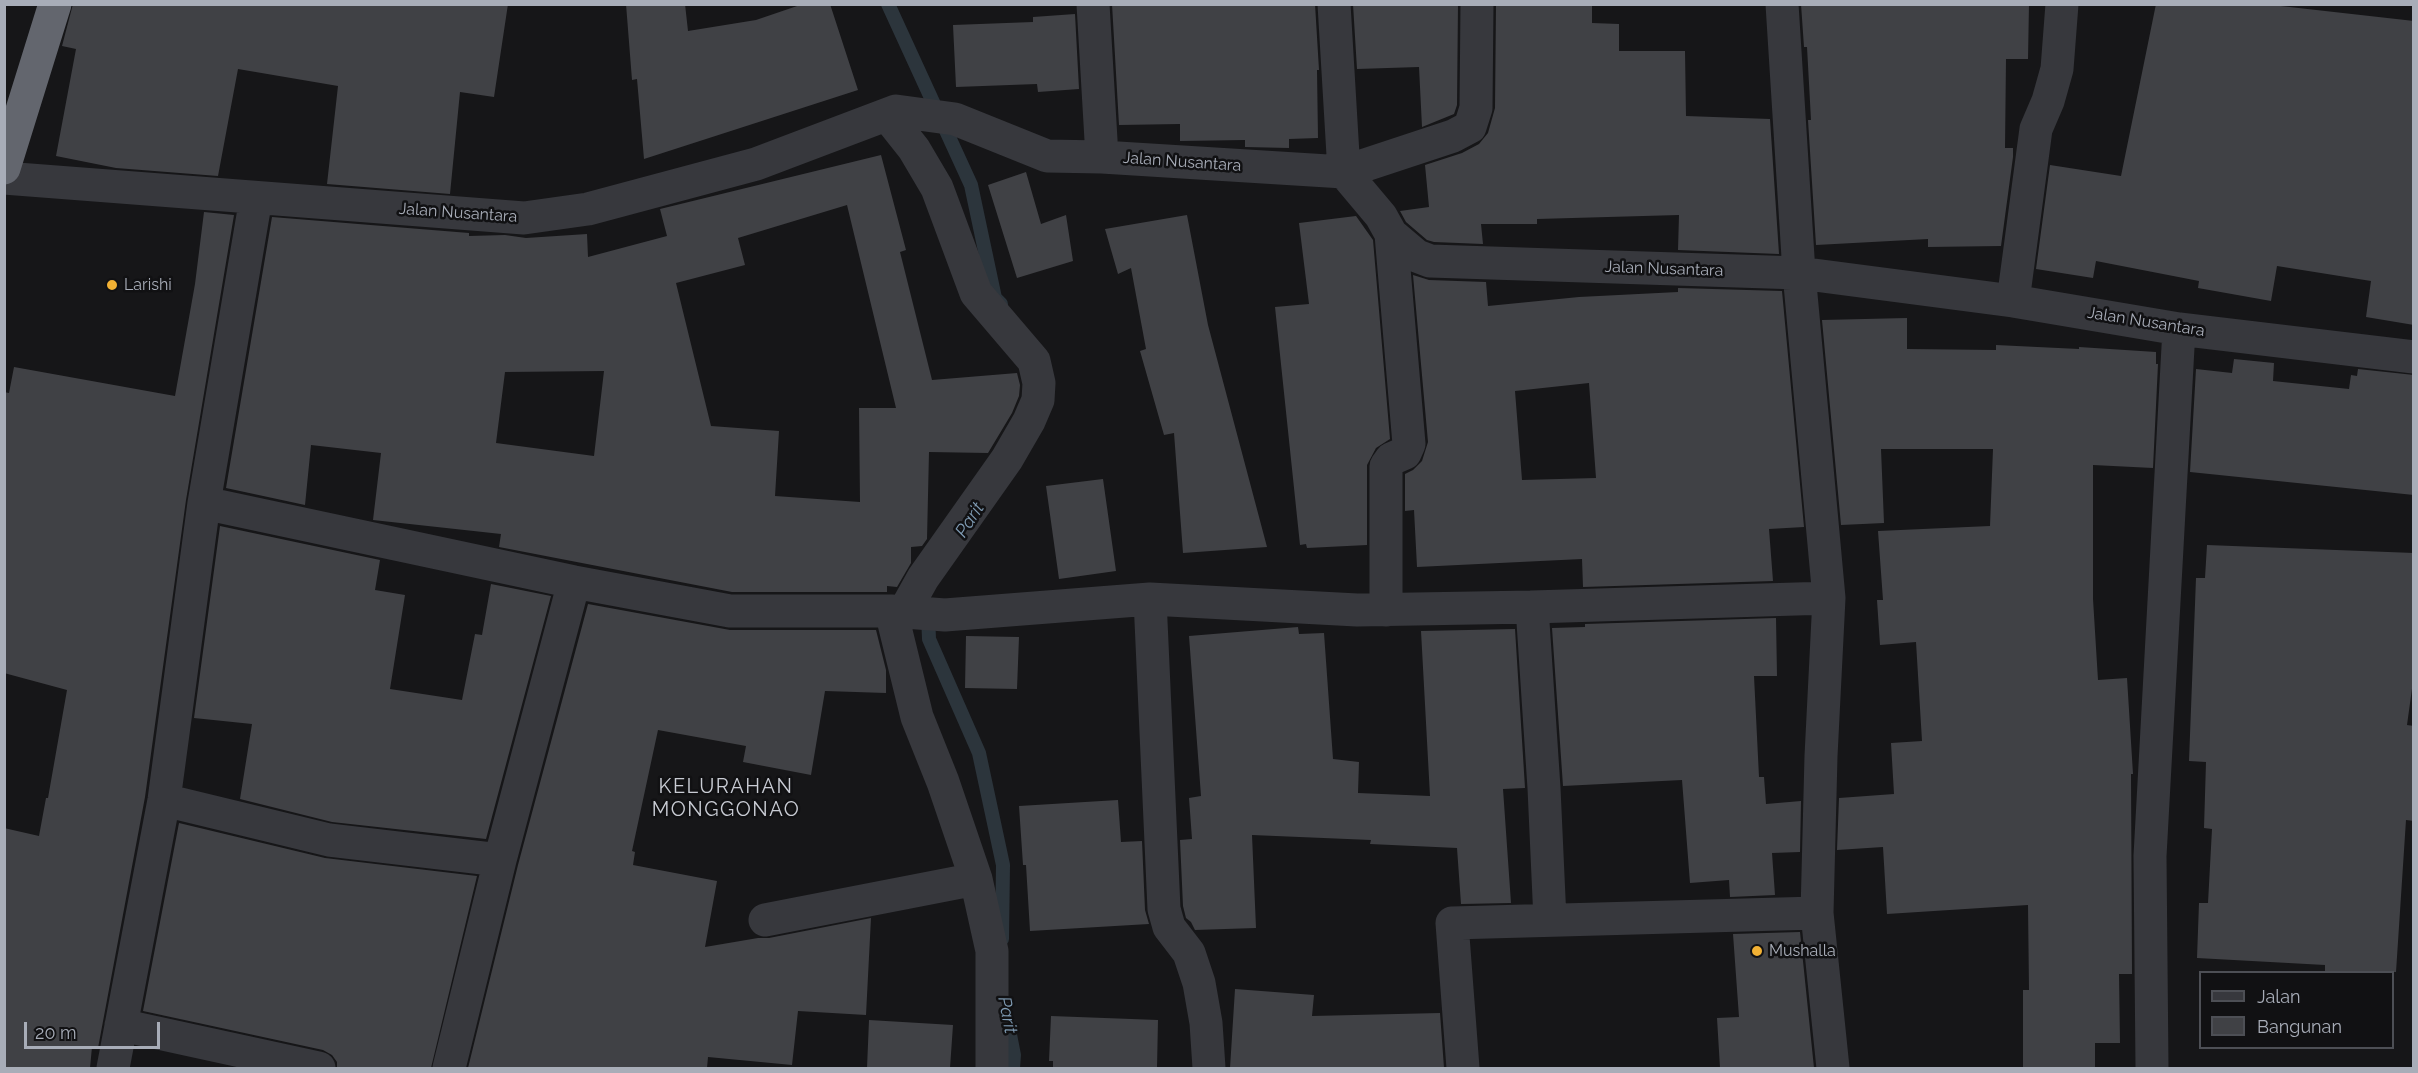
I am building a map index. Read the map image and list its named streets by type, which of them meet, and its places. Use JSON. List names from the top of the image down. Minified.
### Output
{"streets":{"street":["Jalan Nusantara"]},"districts":["KELURAHAN MONGGONAO"],"water":["Parit"],"places":["Larishi","Mushalla"],"legend":["Jalan","Bangunan"],"scale_bar":"20 m"}
